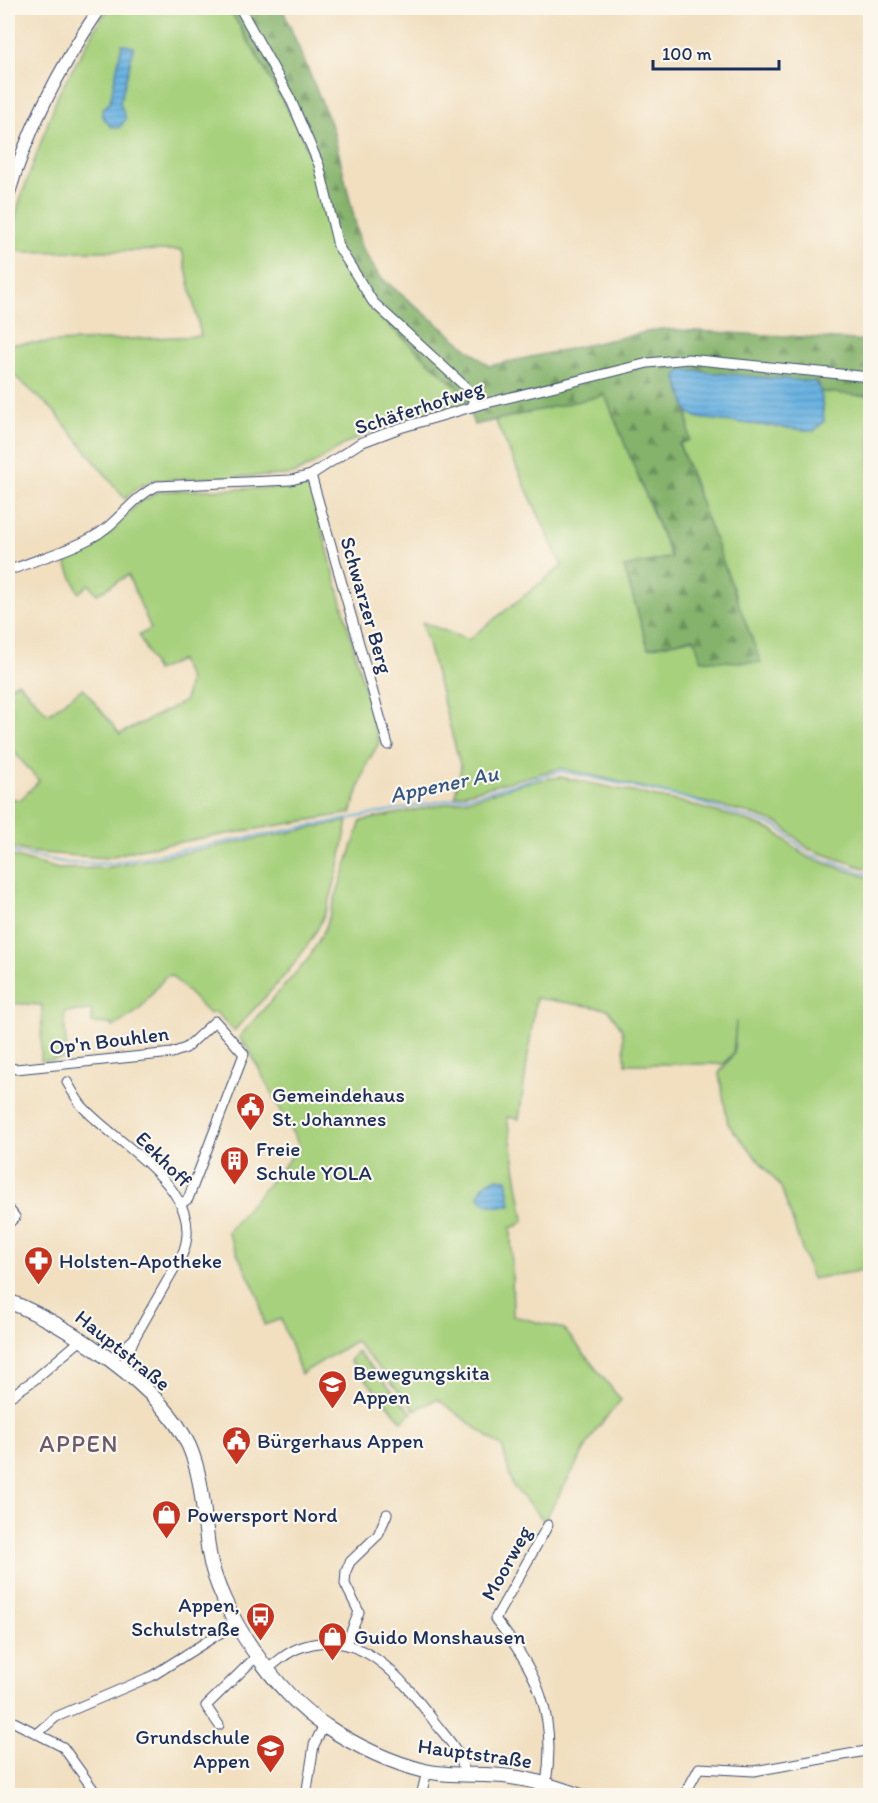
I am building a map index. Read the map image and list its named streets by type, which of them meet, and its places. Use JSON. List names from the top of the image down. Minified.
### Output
{"streets":{"main road":["Hauptstraße"],"street":["Schäferhofweg","Schwarzer Berg","Op'n Bouhlen","Eekhoff","Moorweg"]},"crossings":[["Schäferhofweg","Schwarzer Berg"],["Op'n Bouhlen","Eekhoff"],["Eekhoff","Hauptstraße"],["Hauptstraße","Moorweg"]],"districts":["APPEN"],"water":["Appener Au"],"places":{"public building":["Gemeindehaus St. Johannes","Bürgerhaus Appen"],"building":["Freie Schule YOLA"],"pharmacy":["Holsten-Apotheke"],"school or university":["Bewegungskita Appen","Grundschule Appen"],"shop":["Powersport Nord","Guido Monshausen"],"bus stop":["Appen, Schulstraße"]},"scale_bar":"100 m"}
